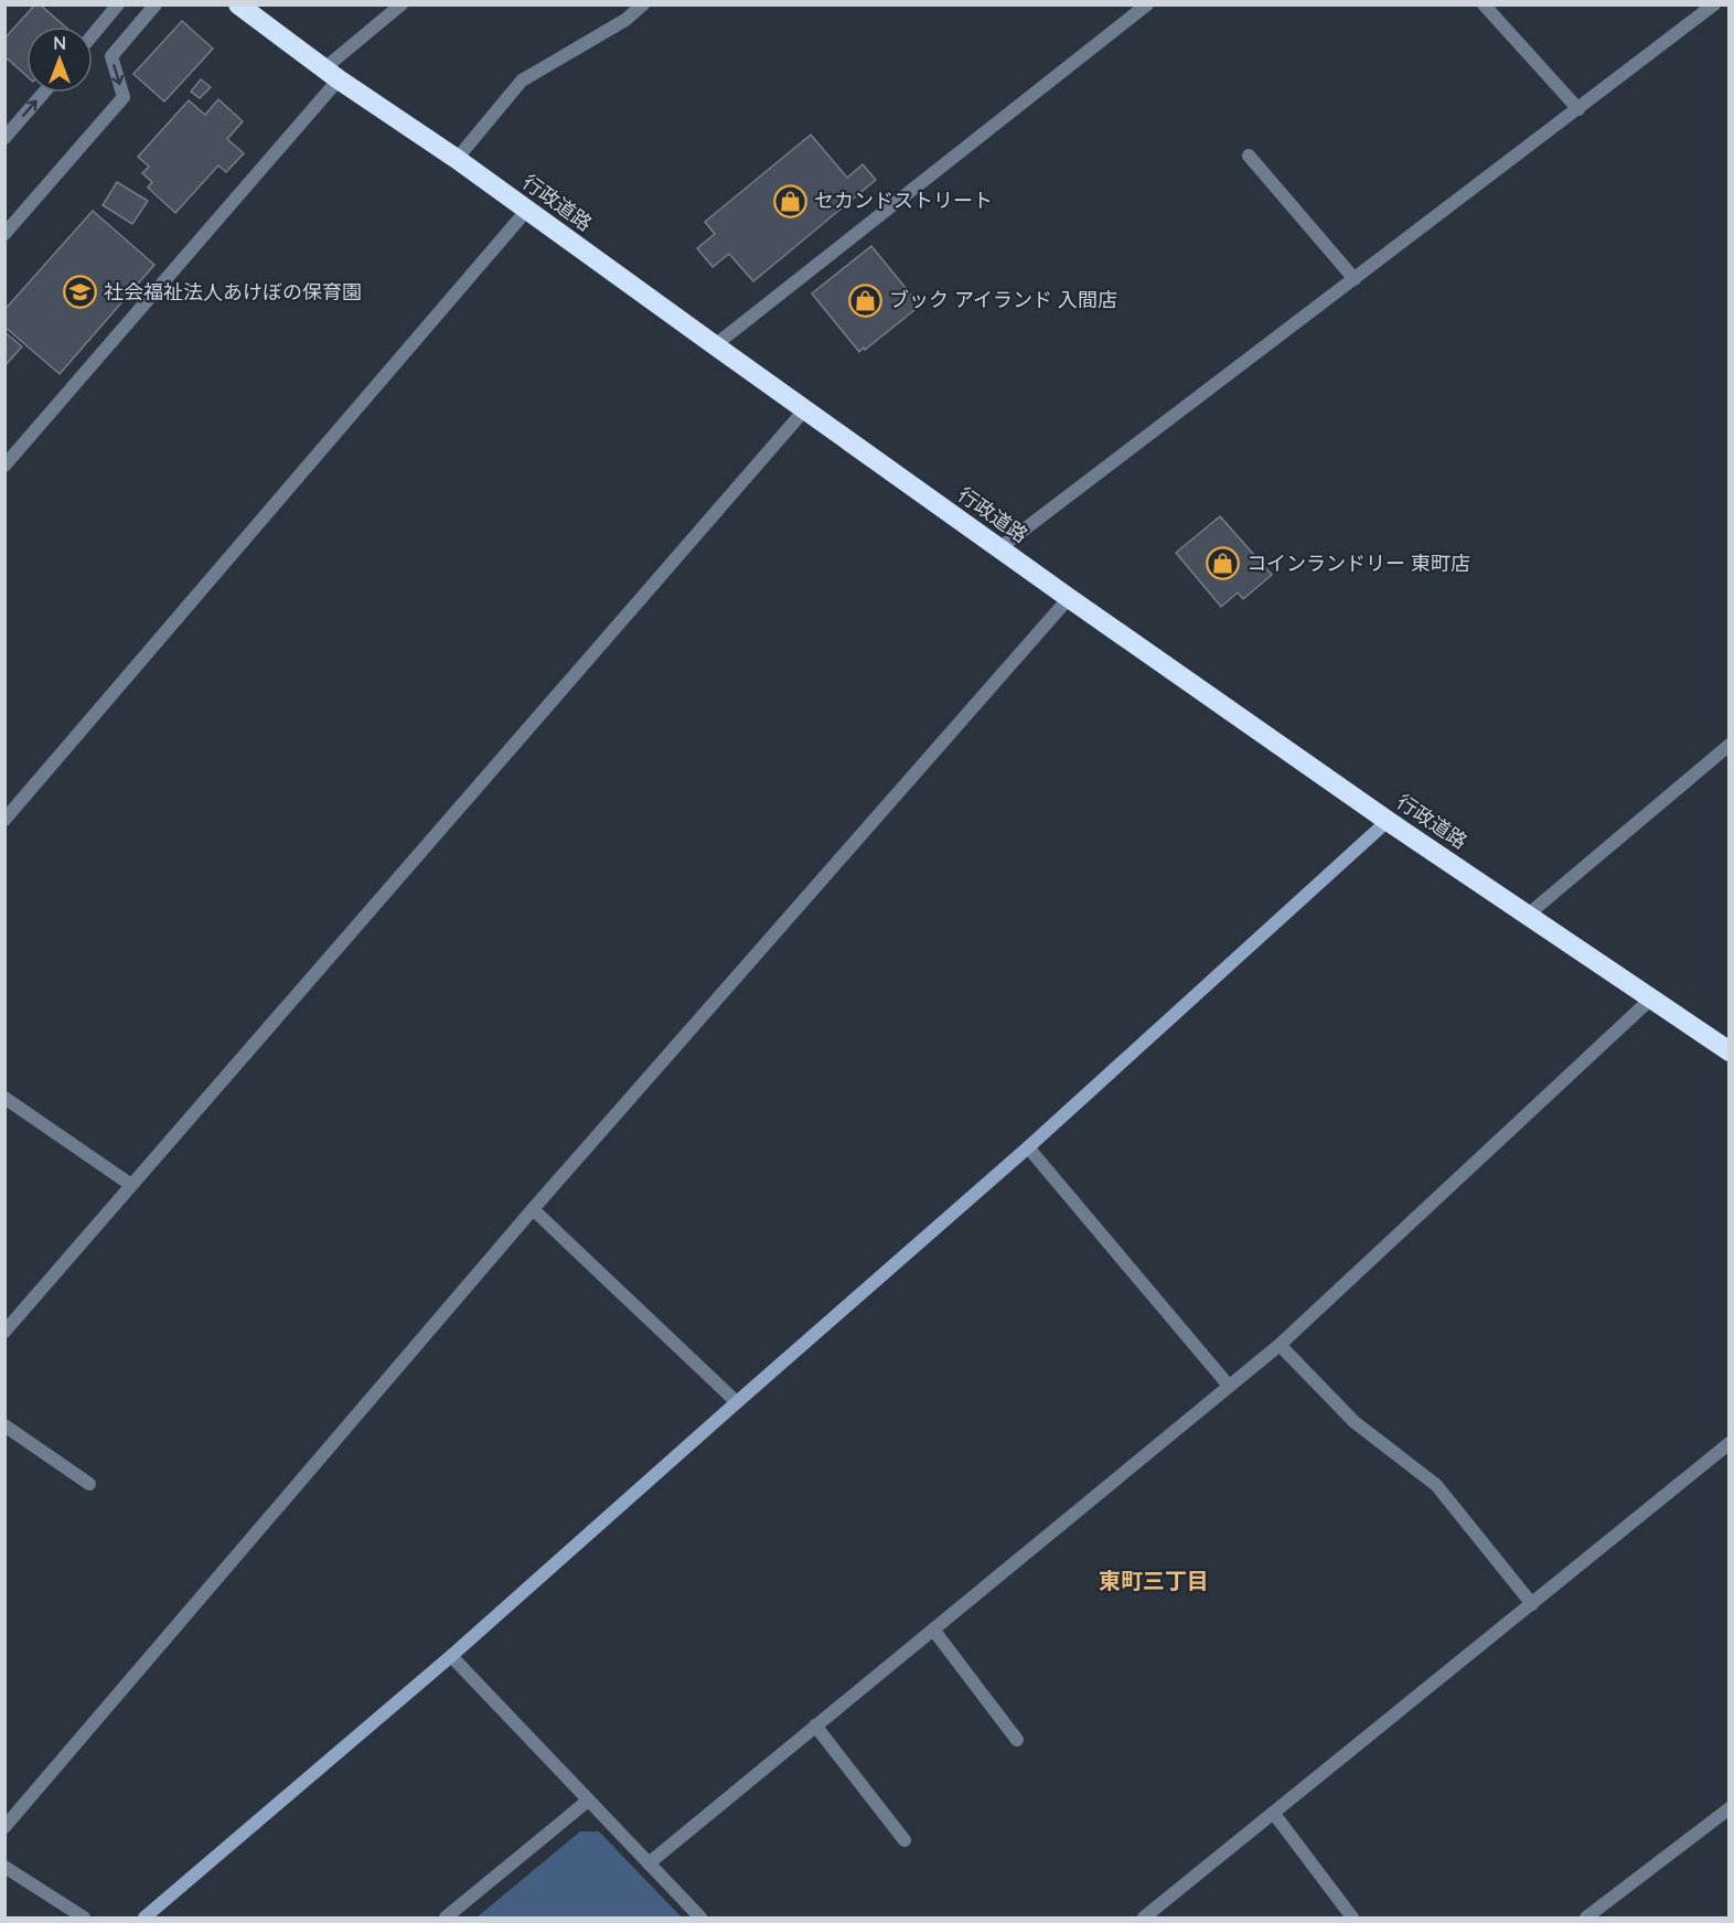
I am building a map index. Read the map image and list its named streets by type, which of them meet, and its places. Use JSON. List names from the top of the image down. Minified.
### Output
{"streets":{"highway":["行政道路"]},"districts":["東町三丁目"],"places":{"shop":["セカンドストリート","ブック アイランド 入間店","コインランドリー 東町店"],"school or university":["社会福祉法人あけぼの保育園"]},"north":"top"}
